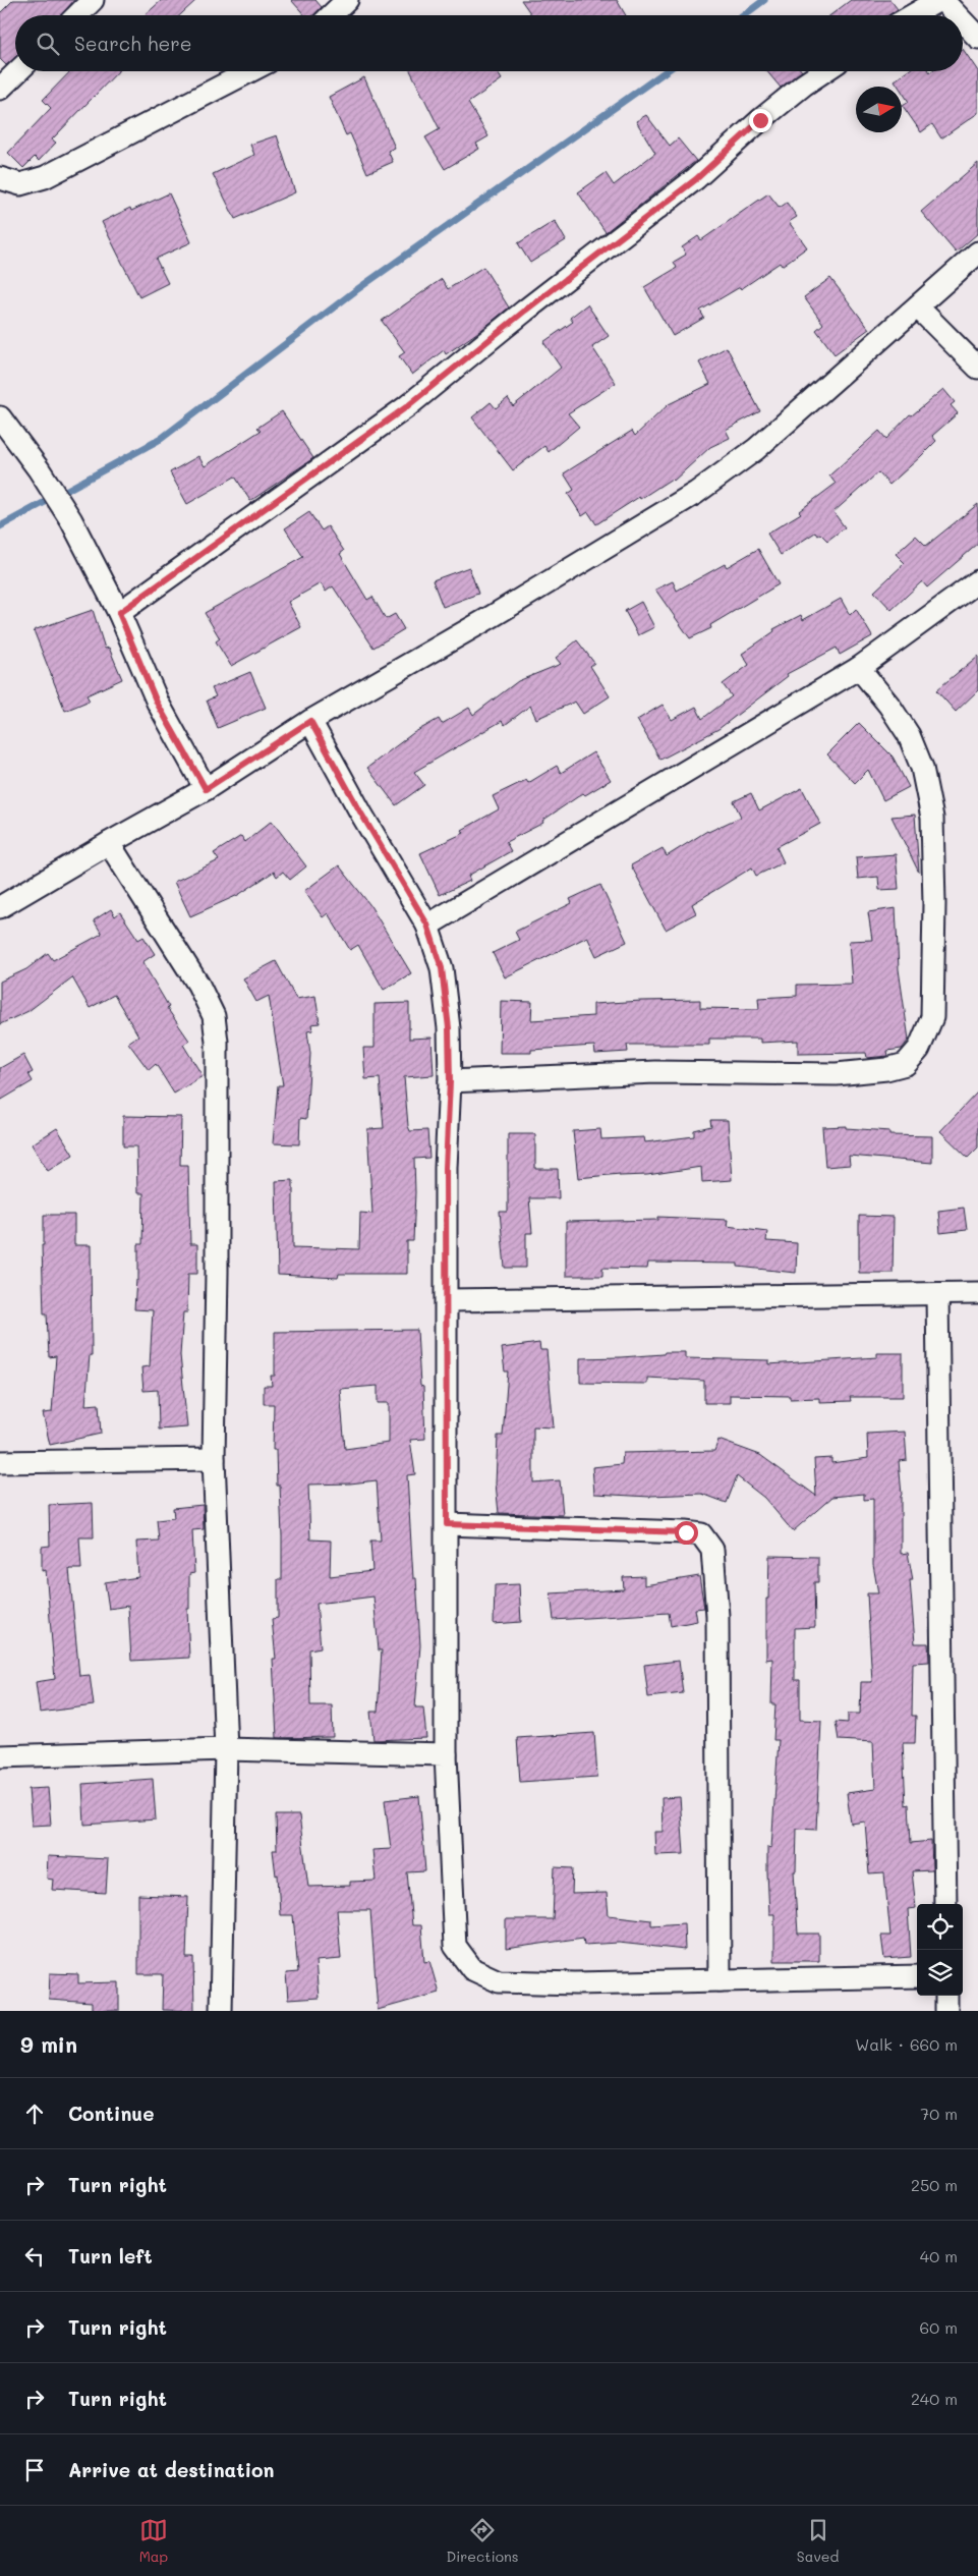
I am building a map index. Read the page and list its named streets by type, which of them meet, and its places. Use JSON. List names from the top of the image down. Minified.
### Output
{"north":"right","page":{"search":"Search here","heading":["9 min","Walk · 660 m"],"list":[["Continue","70 m"],["Turn right","250 m"],["Turn left","40 m"],["Turn right","60 m"],["Turn right","240 m"],"Arrive at destination"],"nav":["Map","Directions","Saved"]}}
